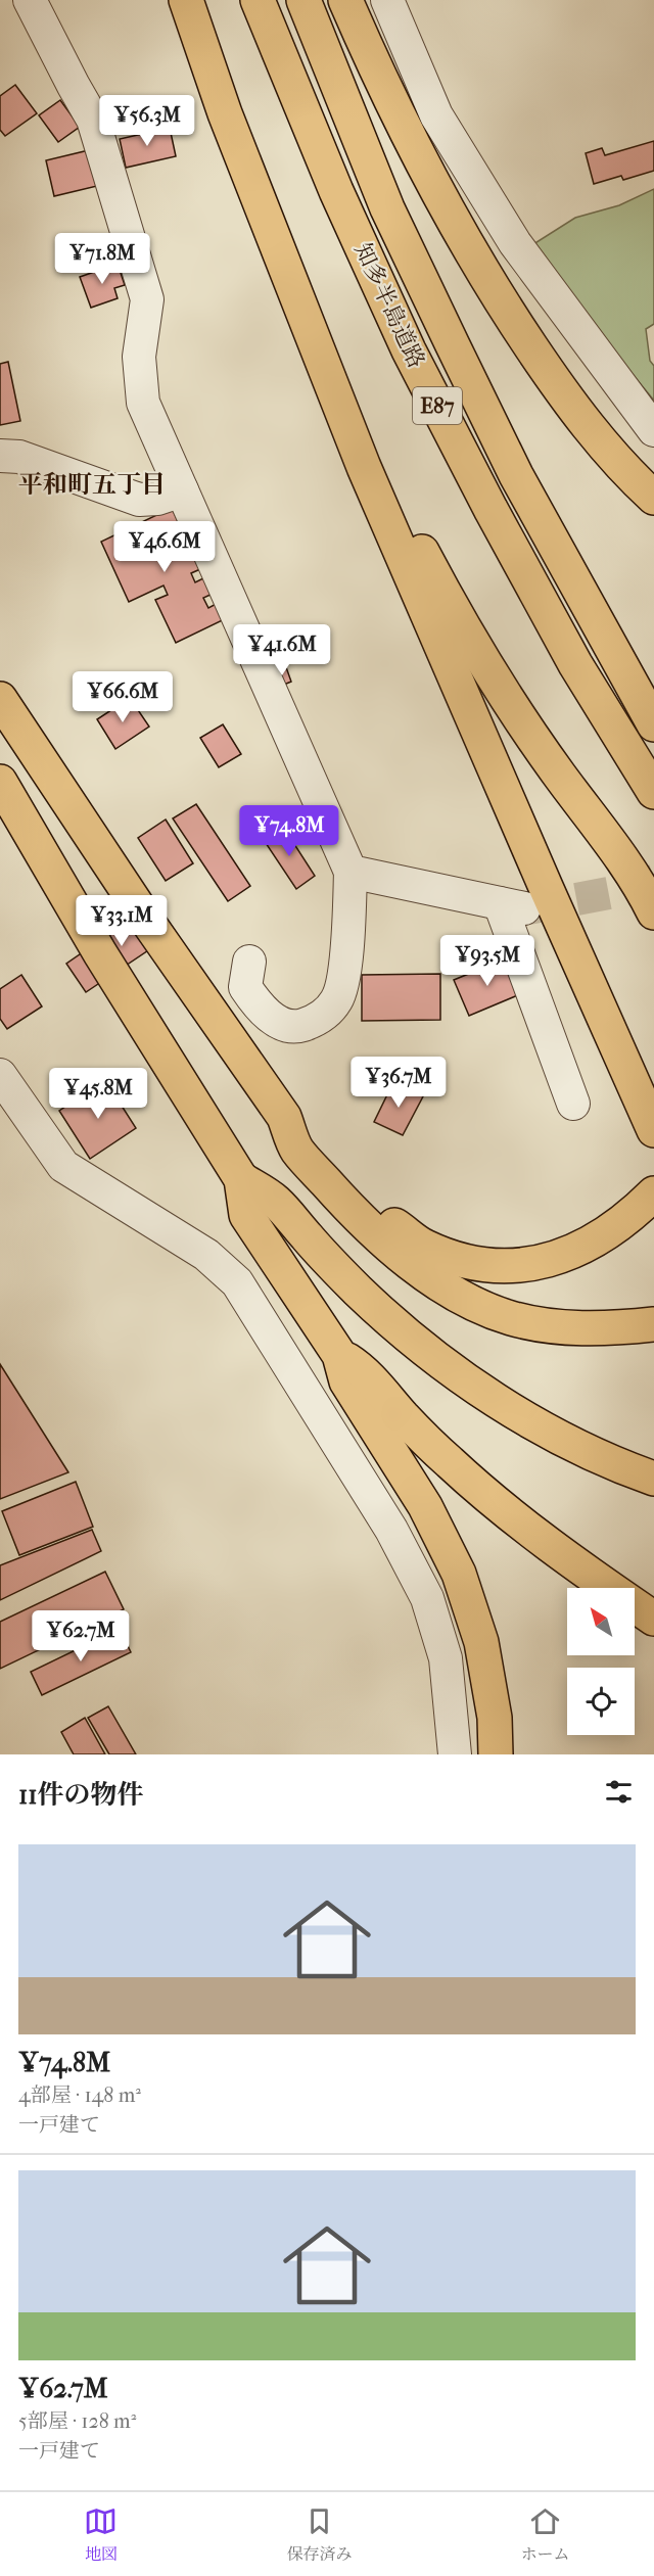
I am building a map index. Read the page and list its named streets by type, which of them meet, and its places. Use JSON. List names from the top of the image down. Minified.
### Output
{"streets":{"highway":["知多半島道路","E87"]},"districts":["平和町五丁目"],"north":"top left","page":{"price":["¥56.3M","¥71.8M","¥46.6M","¥41.6M","¥66.6M","¥74.8M","¥33.1M","¥93.5M","¥36.7M","¥45.8M","¥62.7M"],"heading":"11件の物件","list":[{"name":"¥74.8M","note":"4部屋 · 148 m² · 一戸建て"},{"name":"¥62.7M","note":"5部屋 · 128 m² · 一戸建て"}],"tabs":["地図","保存済み","ホーム"]}}
